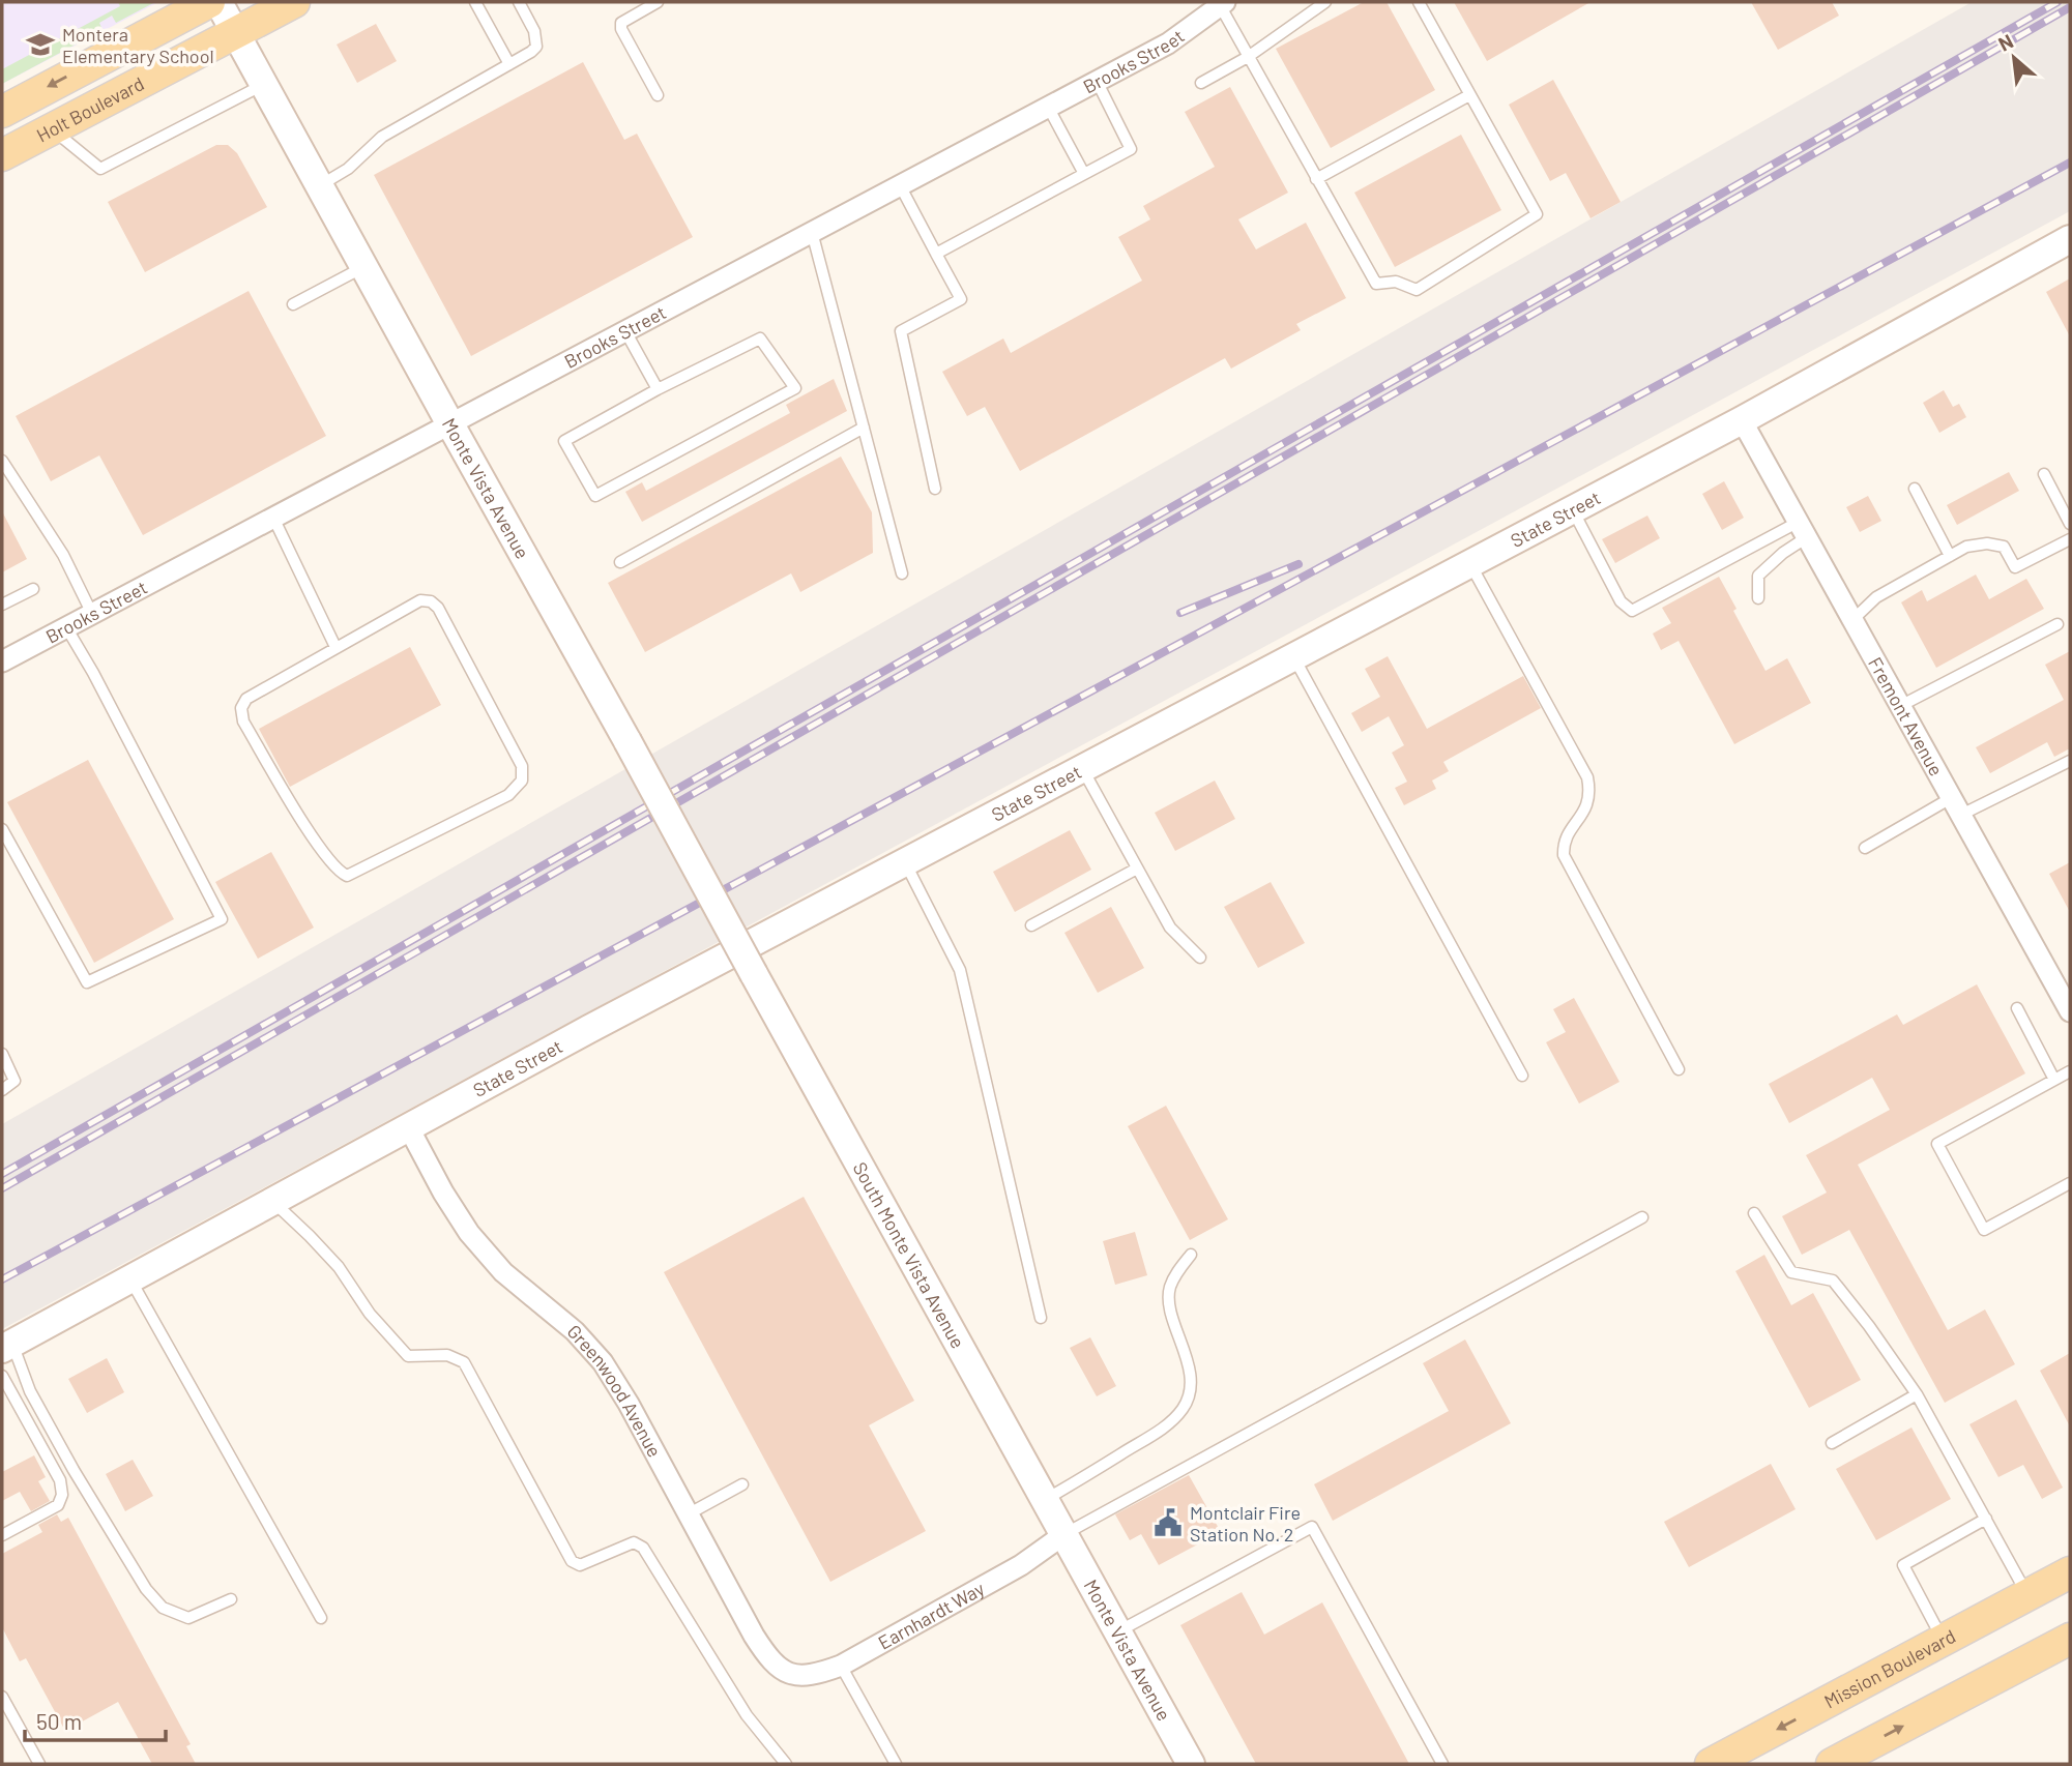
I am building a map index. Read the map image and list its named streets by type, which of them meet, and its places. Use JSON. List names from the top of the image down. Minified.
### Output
{"streets":{"main road":["Holt Boulevard","Mission Boulevard"],"street":["Brooks Street","Monte Vista Avenue","State Street","Fremont Avenue","South Monte Vista Avenue","Greenwood Avenue","Earnhardt Way"]},"crossings":[["Brooks Street","Monte Vista Avenue"],["Holt Boulevard","Monte Vista Avenue"],["Monte Vista Avenue","South Monte Vista Avenue"],["Monte Vista Avenue","Earnhardt Way"],["State Street","Fremont Avenue"],["State Street","Greenwood Avenue"],["South Monte Vista Avenue","Earnhardt Way"],["Greenwood Avenue","Earnhardt Way"]],"places":{"school or university":["Montera Elementary School"],"public building":["Montclair Fire Station No. 2"]},"scale_bar":"50 m","north":"top left"}
